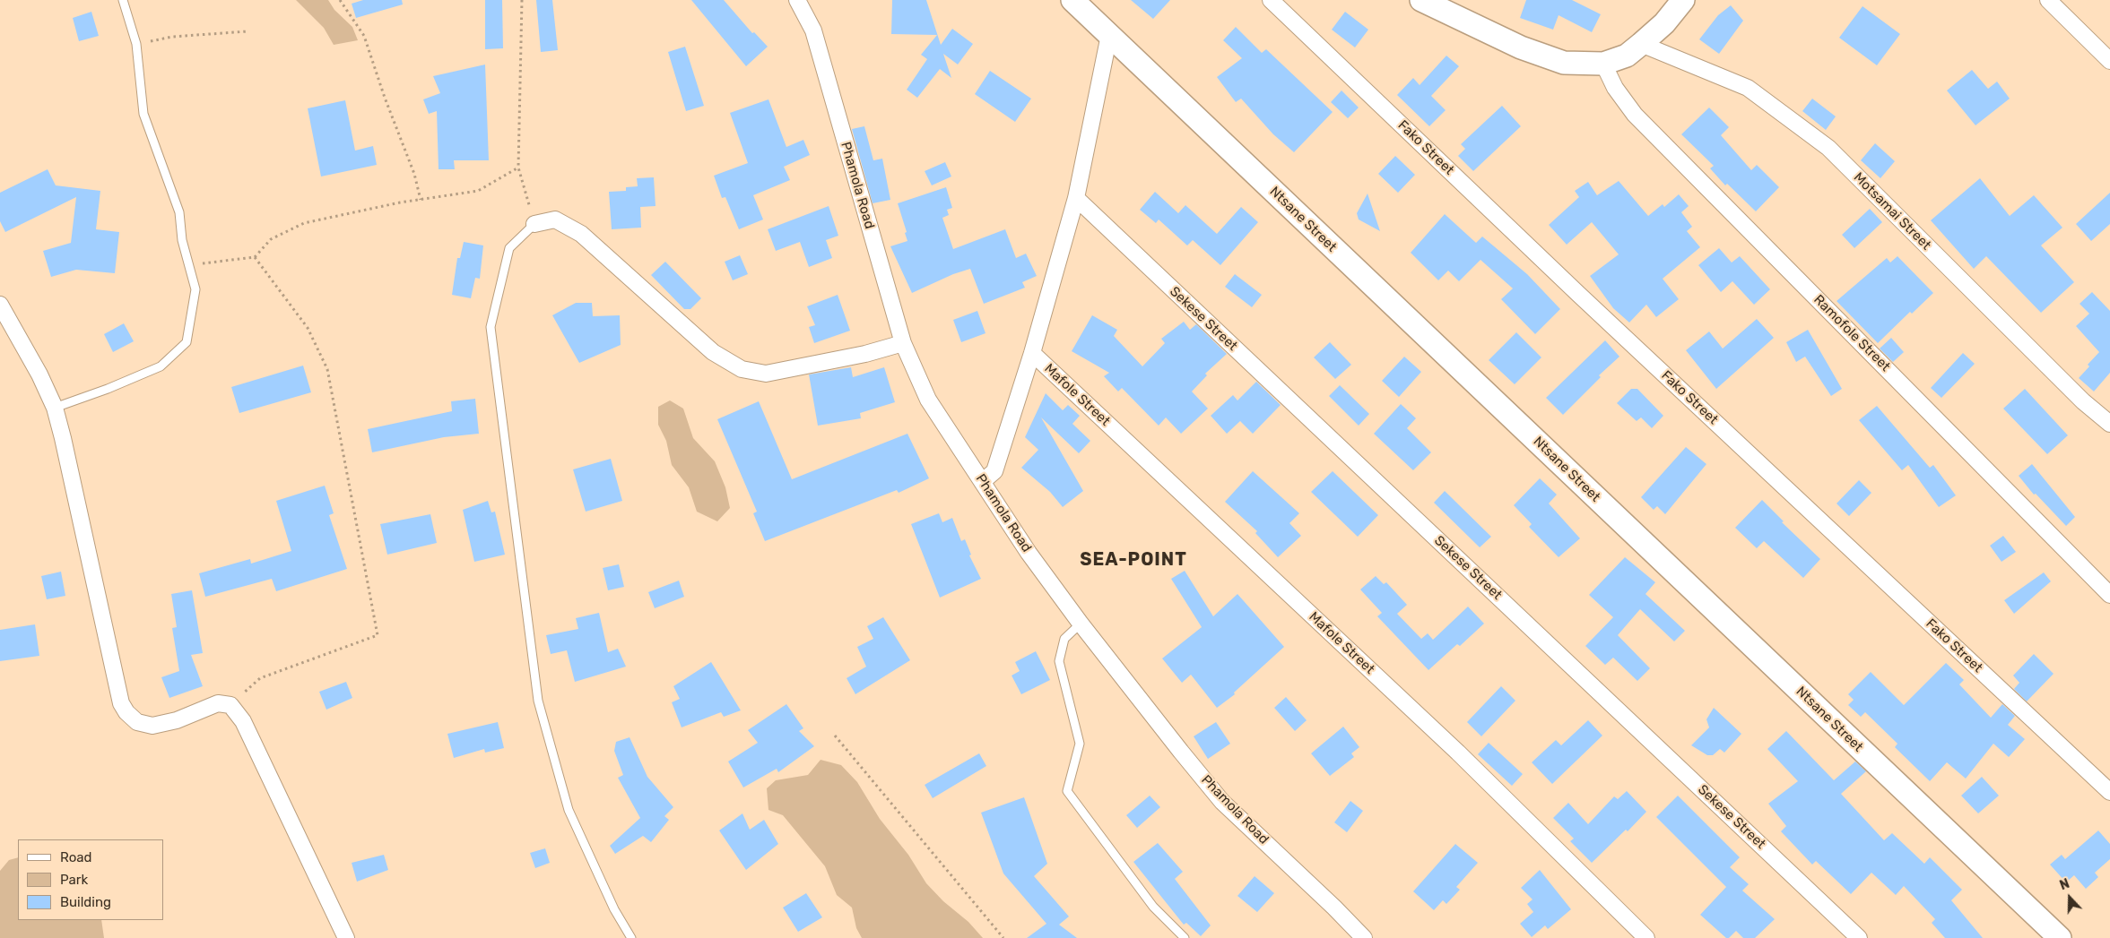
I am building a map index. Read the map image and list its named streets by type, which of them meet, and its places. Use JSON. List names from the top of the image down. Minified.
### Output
{"streets":{"street":["Fako Street","Phamola Road","Motsamai Street","Ntsane Street","Sekese Street","Ramofole Street","Mafole Street"]},"districts":["SEA-POINT"],"legend":["Road","Park","Building"],"north":"top"}
